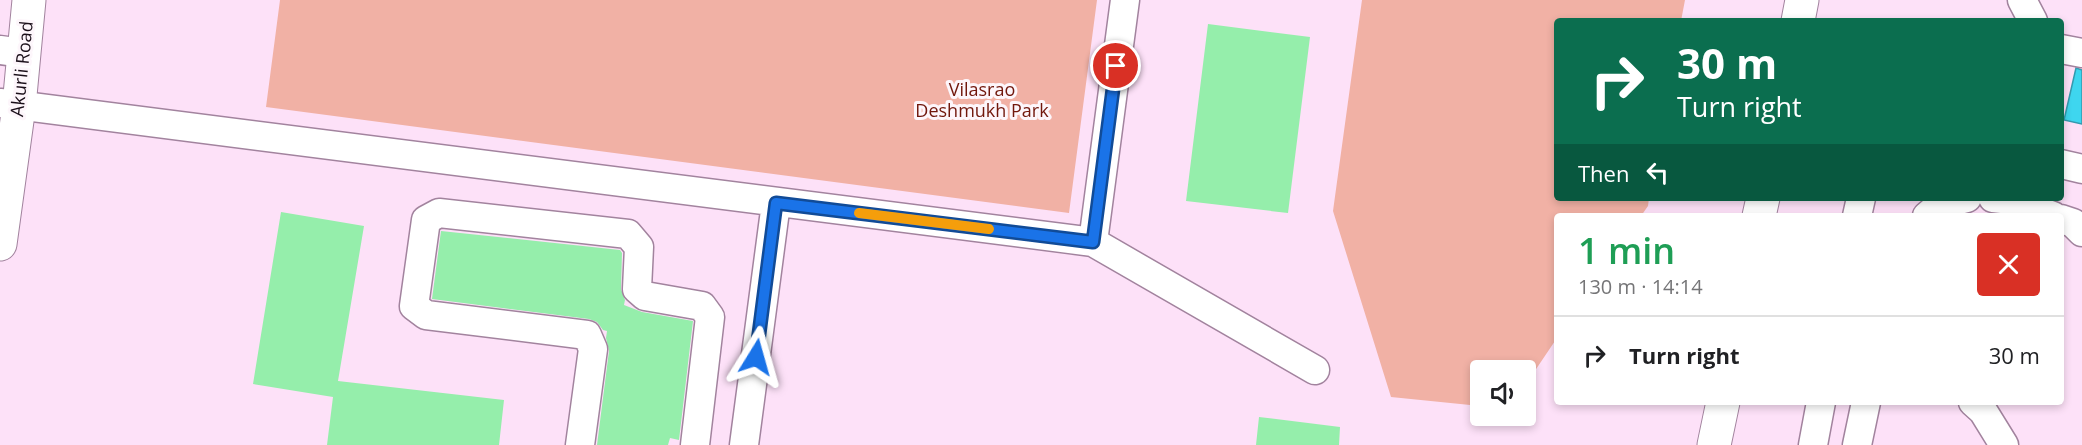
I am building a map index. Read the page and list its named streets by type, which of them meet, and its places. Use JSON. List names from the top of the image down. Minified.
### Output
{"streets":{"street":["Akurli Road"]},"parks":["Vilasrao Deshmukh Park"],"page":{"turn":["30 m","Turn right"],"then":"Then","heading":["1 min","130 m · 14:14"],"list":[{"name":"Turn right","value":"30 m"}]}}
